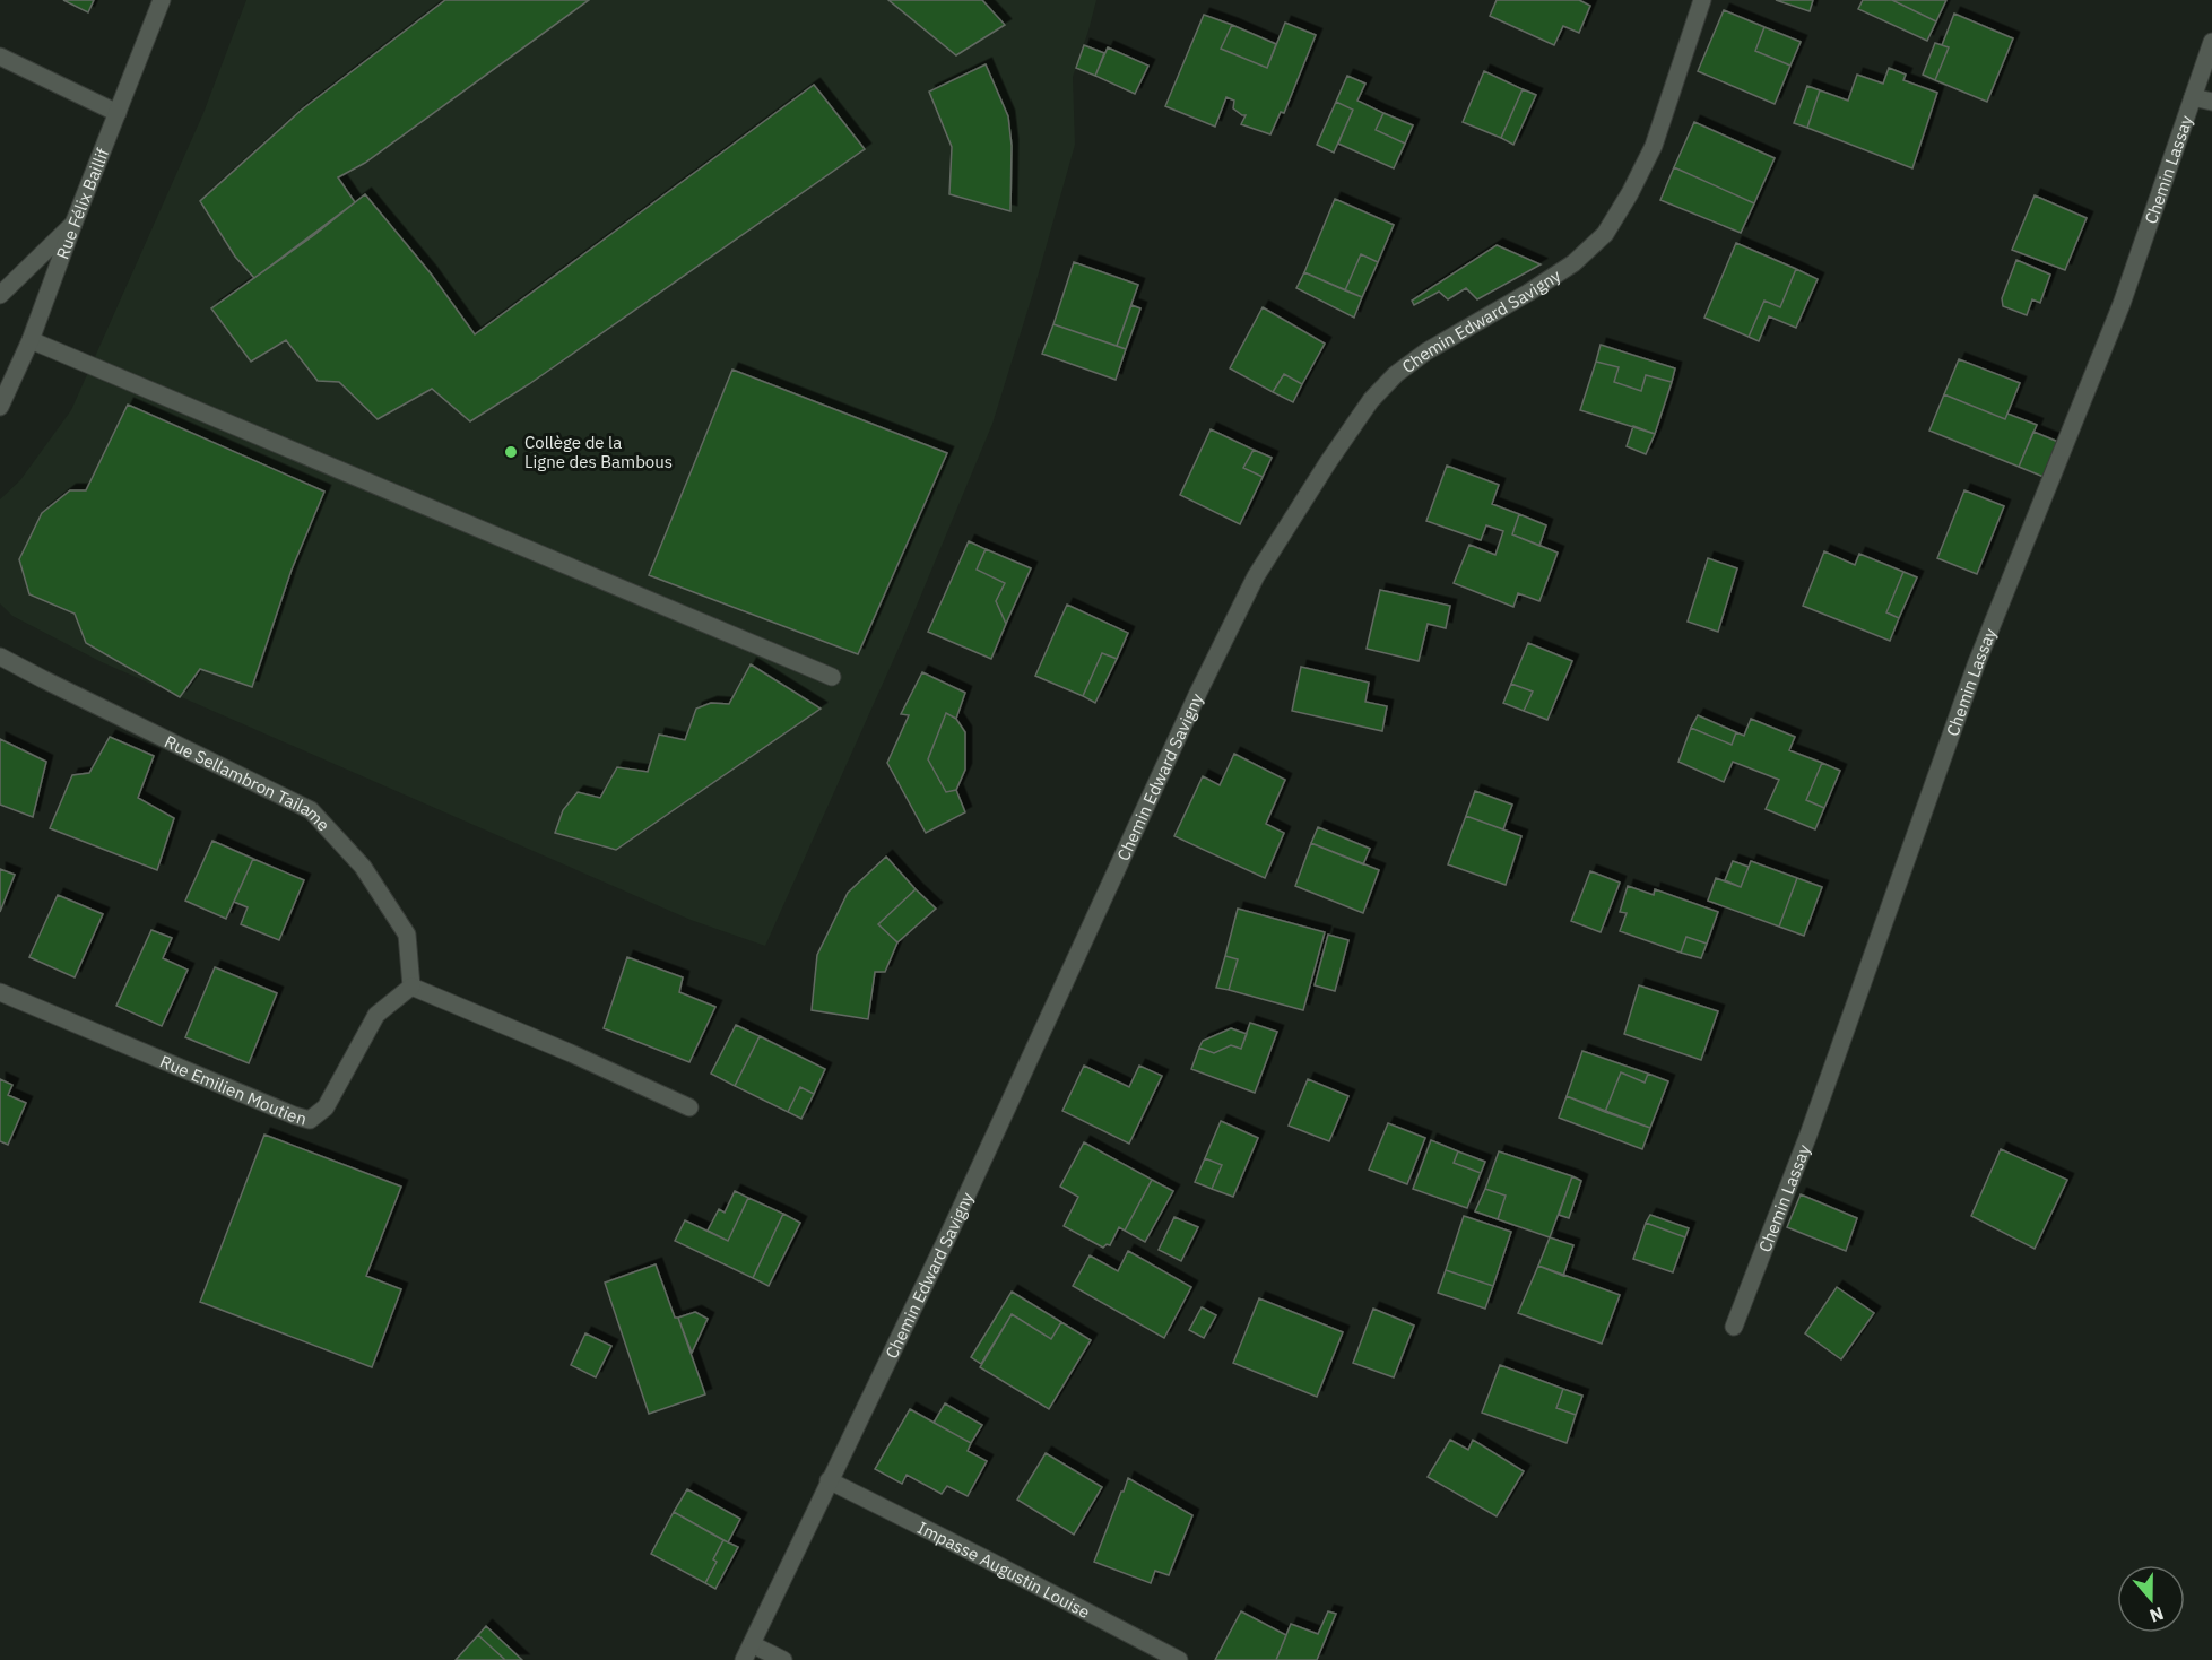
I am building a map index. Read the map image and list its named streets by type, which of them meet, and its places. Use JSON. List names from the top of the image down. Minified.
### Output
{"streets":{"street":["Chemin Lassay","Rue Félix Baillif","Chemin Edward Savigny","Rue Sellambron Tailame","Rue Emilien Moutien","Impasse Augustin Louise"]},"crossings":[["Chemin Edward Savigny","Impasse Augustin Louise"],["Rue Sellambron Tailame","Rue Emilien Moutien"]],"places":["Collège de la Ligne des Bambous"],"north":"bottom"}
